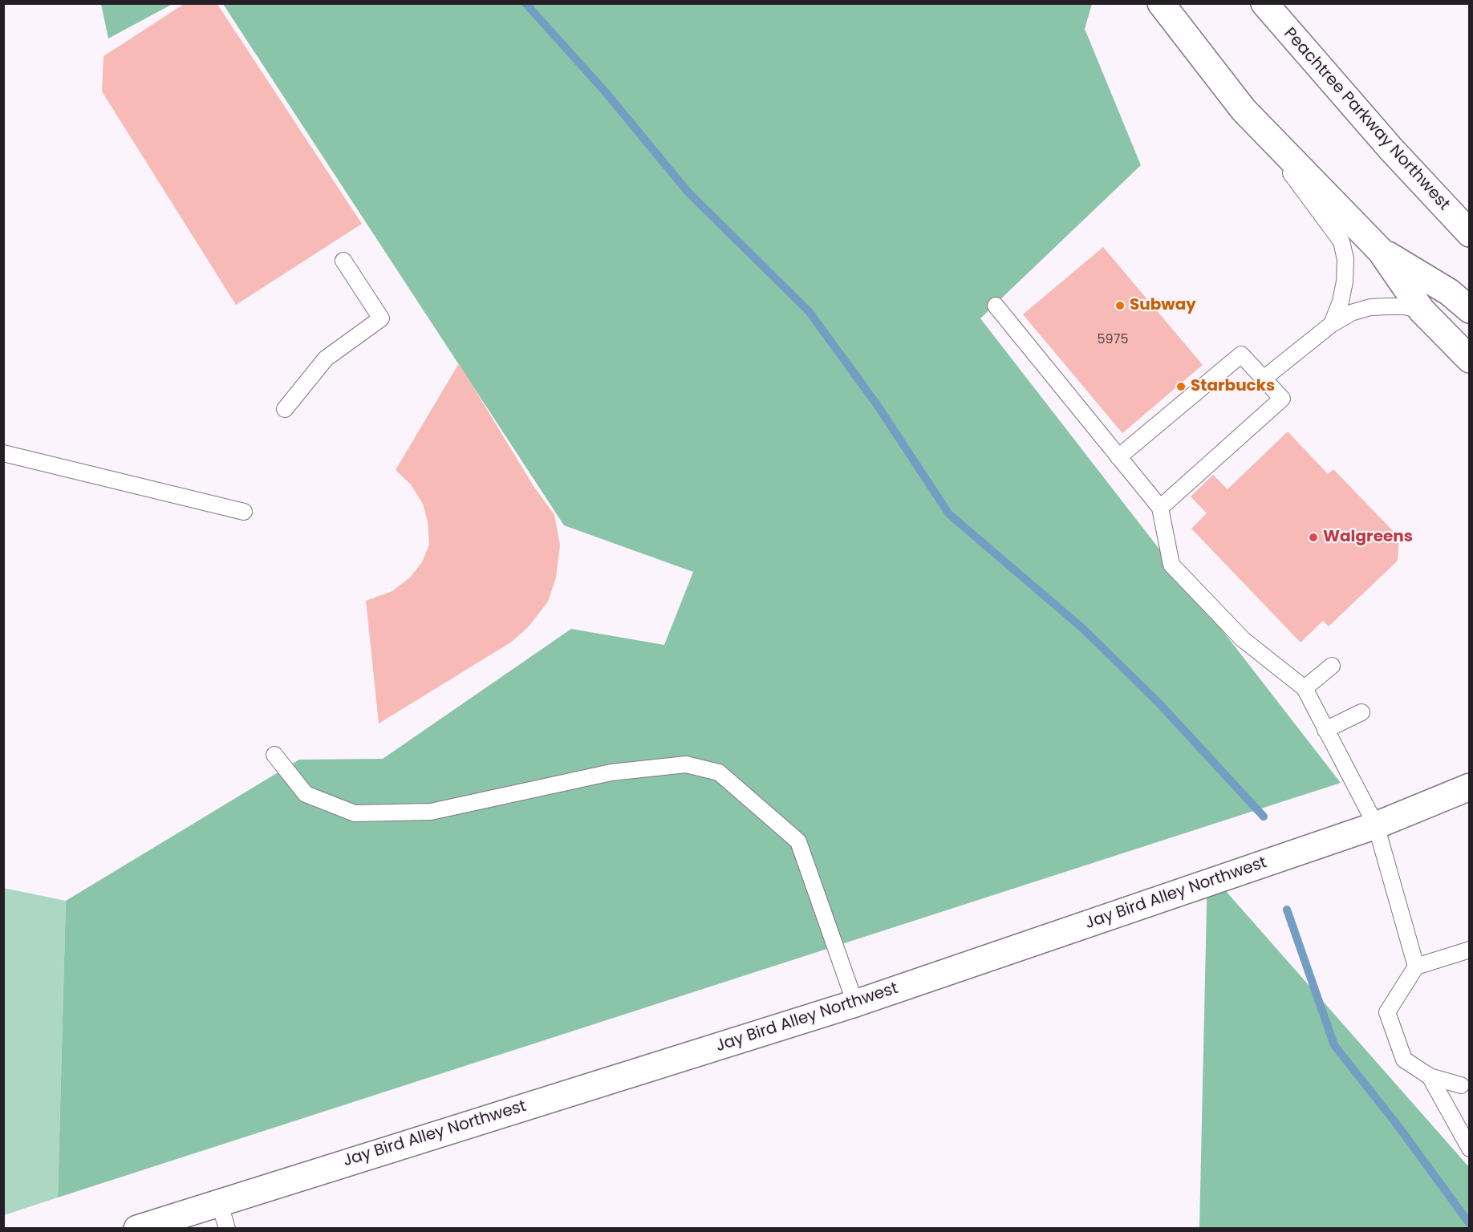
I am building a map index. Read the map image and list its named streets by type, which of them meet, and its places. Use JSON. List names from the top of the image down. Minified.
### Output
{"streets":{"main road":["Peachtree Parkway Northwest","Jay Bird Alley Northwest"]},"places":["Subway","Starbucks","Walgreens"],"house_numbers":["5975"]}
